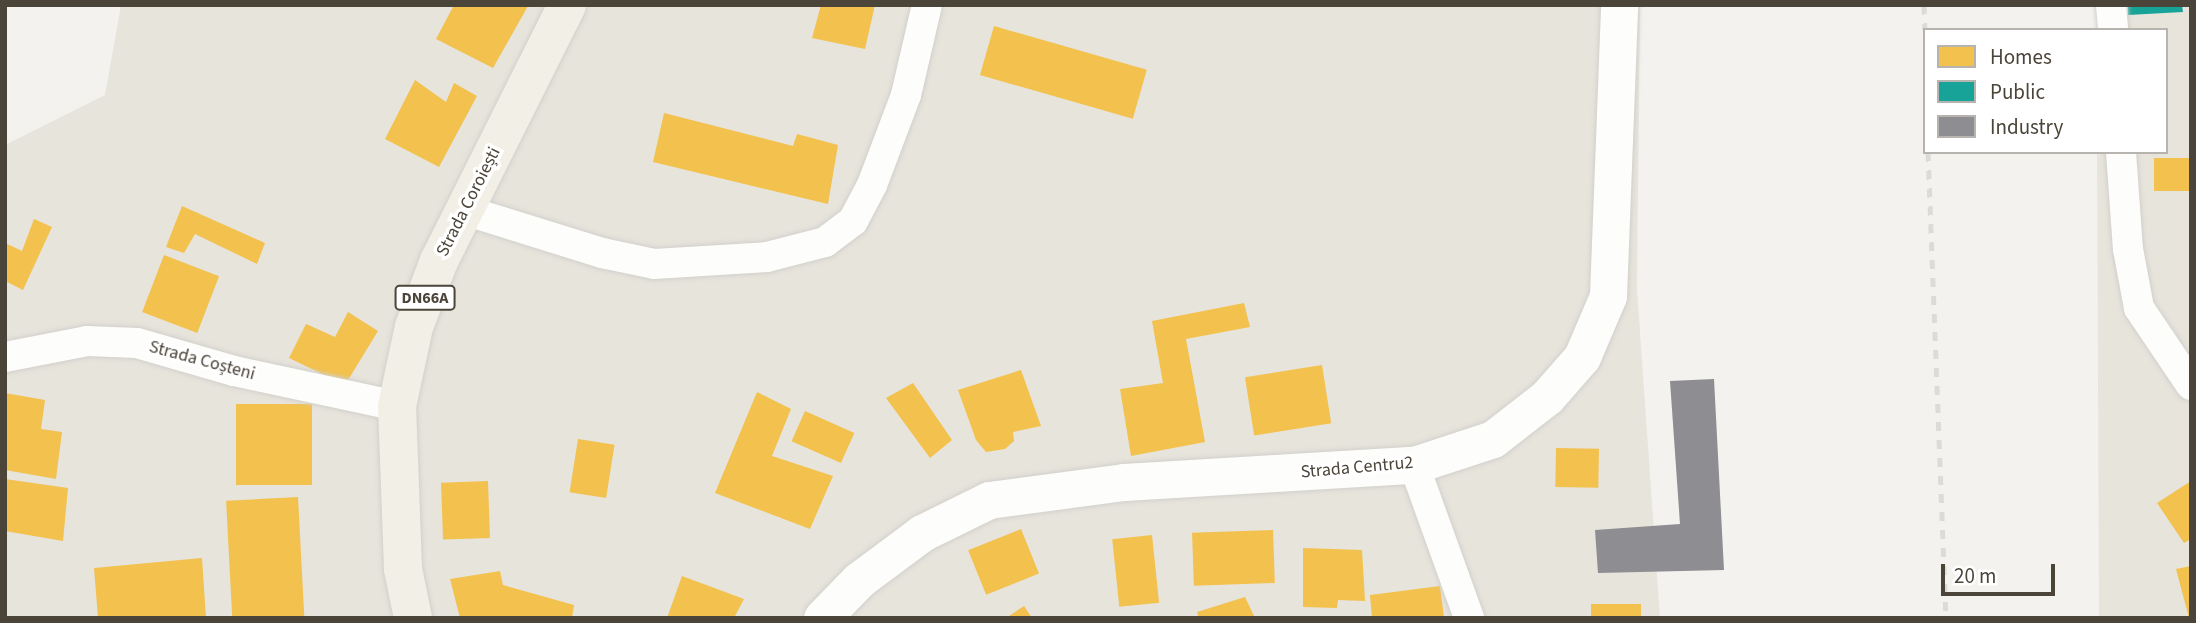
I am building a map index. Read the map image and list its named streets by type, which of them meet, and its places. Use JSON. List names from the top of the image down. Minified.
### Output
{"streets":{"main road":["Strada Coroiești","DN66A"],"street":["Strada Coșteni","Strada Centru2"]},"crossings":[["Strada Coroiești","Strada Coșteni"]],"legend":["Homes","Public","Industry"],"scale_bar":"20 m"}
